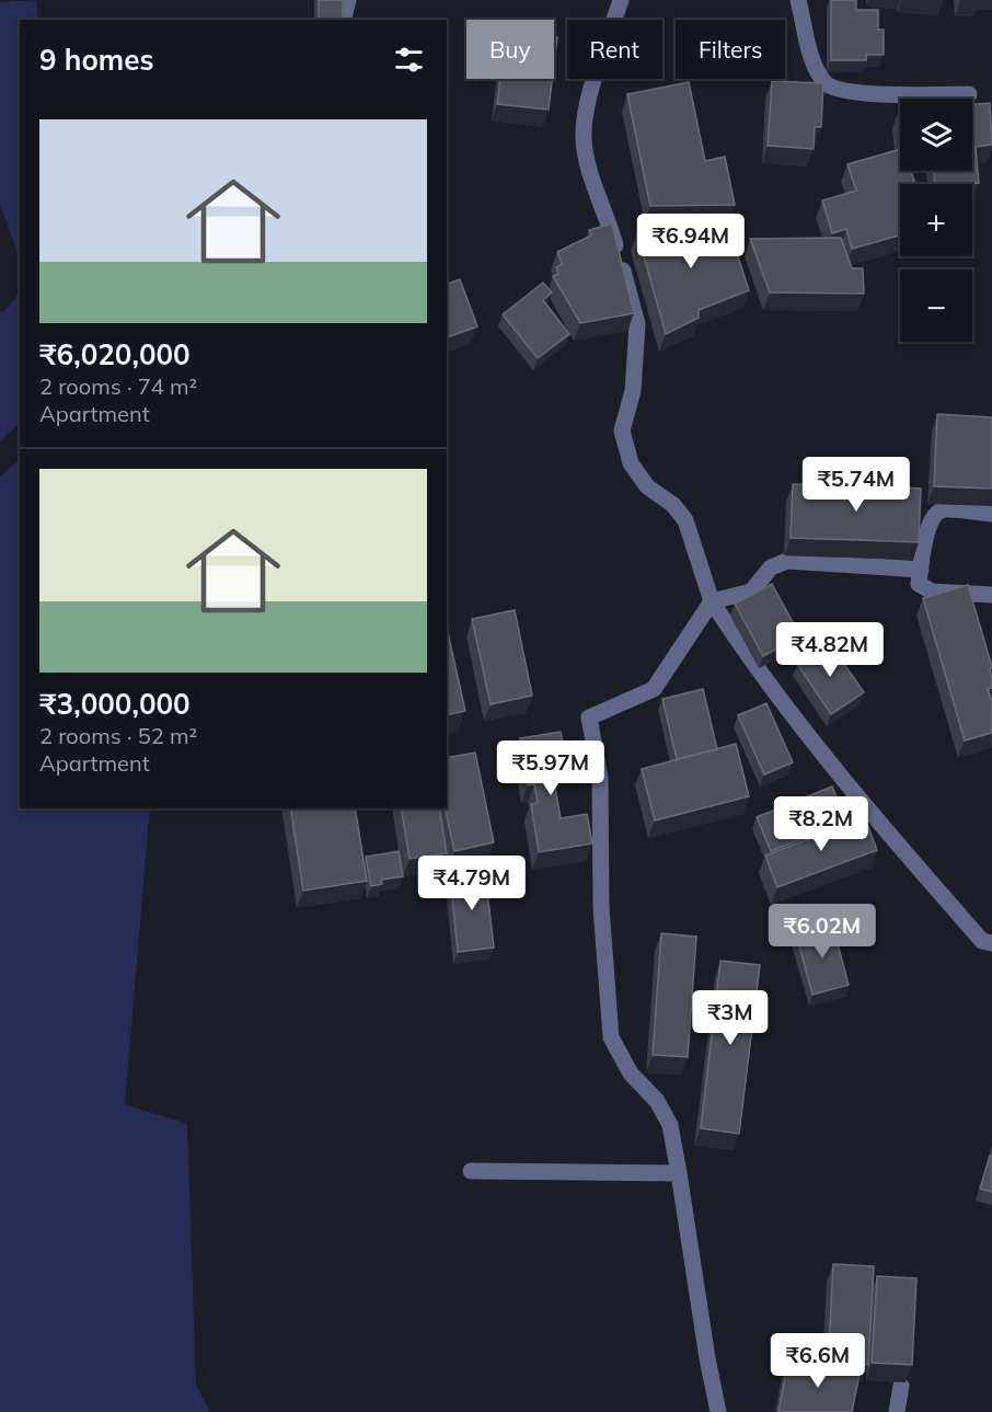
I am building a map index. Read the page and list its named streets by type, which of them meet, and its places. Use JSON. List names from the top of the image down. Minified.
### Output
{"page":{"chip":["Buy","Rent","Filters"],"heading":"9 homes","map_buttons":["+","−"],"list":[{"name":"₹6,020,000","note":"2 rooms · 74 m² · Apartment"},{"name":"₹3,000,000","note":"2 rooms · 52 m² · Apartment"}],"price":["₹6.94M","₹5.74M","₹4.82M","₹5.97M","₹8.2M","₹4.79M","₹6.02M","₹3M","₹6.6M"]}}
